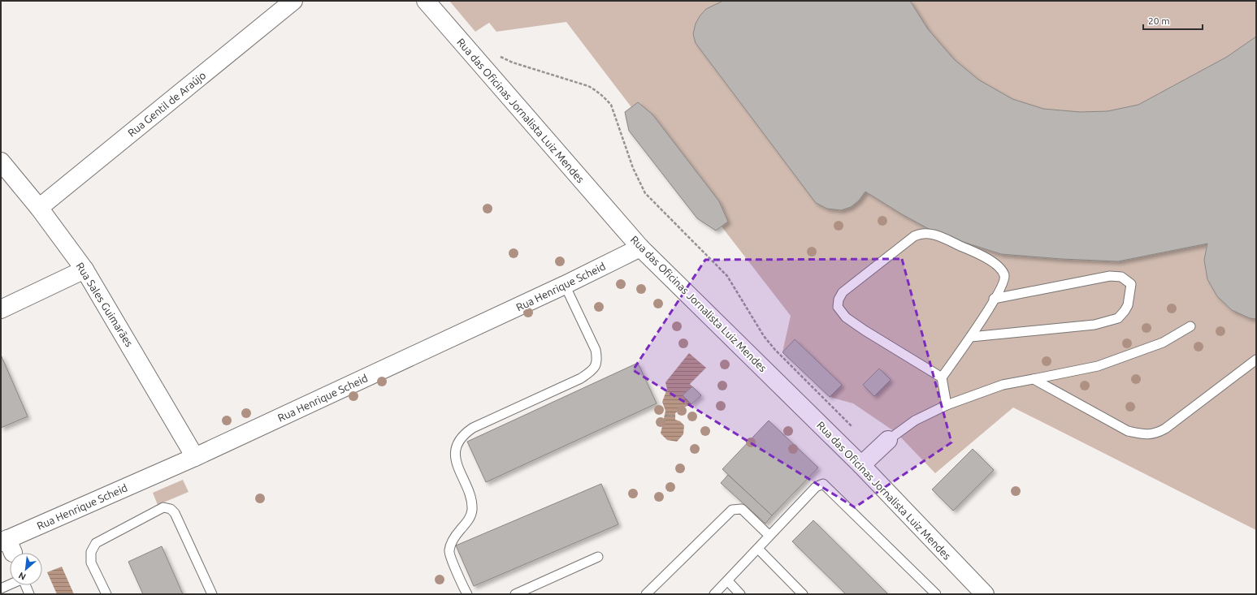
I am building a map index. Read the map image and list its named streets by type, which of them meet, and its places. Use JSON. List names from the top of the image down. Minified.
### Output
{"streets":{"street":["Rua Gentil de Araújo","Rua das Oficinas Jornalista Luiz Mendes","Rua Henrique Scheid","Rua Sales Guimarães"]},"crossings":[["Rua Gentil de Araújo","Rua Sales Guimarães"],["Rua das Oficinas Jornalista Luiz Mendes","Rua Henrique Scheid"],["Rua Henrique Scheid","Rua Sales Guimarães"]],"scale_bar":"20 m","north":"bottom left"}
